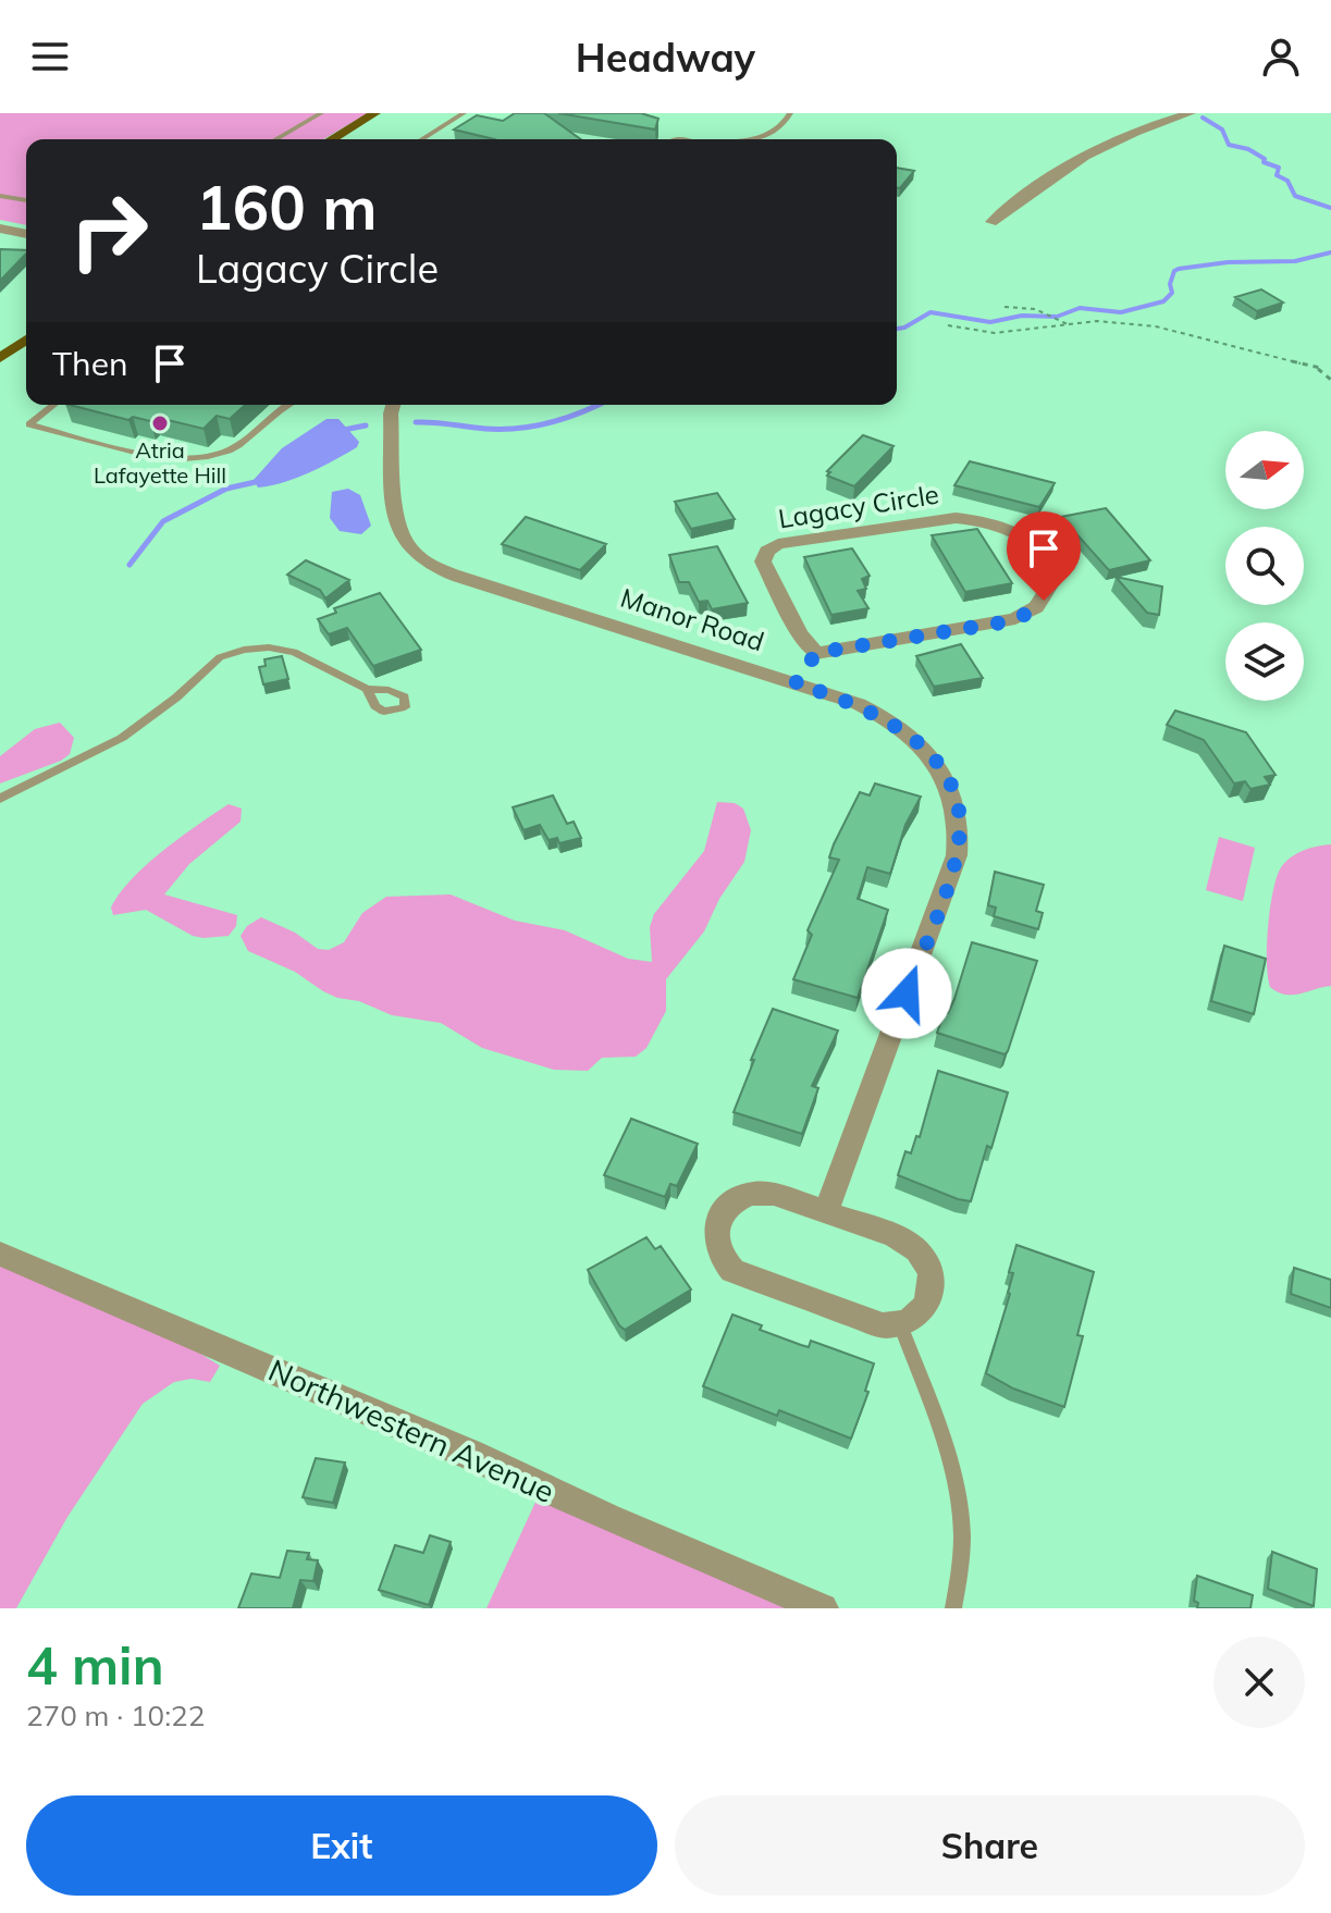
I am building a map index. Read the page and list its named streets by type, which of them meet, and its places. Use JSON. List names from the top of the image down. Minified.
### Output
{"streets":{"street":["Lagacy Circle","Manor Road","Northwestern Avenue"]},"places":["Atria Lafayette Hill"],"north":"right","page":{"header":"Headway","turn":["160 m","Lagacy Circle"],"then":"Then","heading":["4 min","270 m · 10:22"],"buttons":["Exit","Share"]}}
